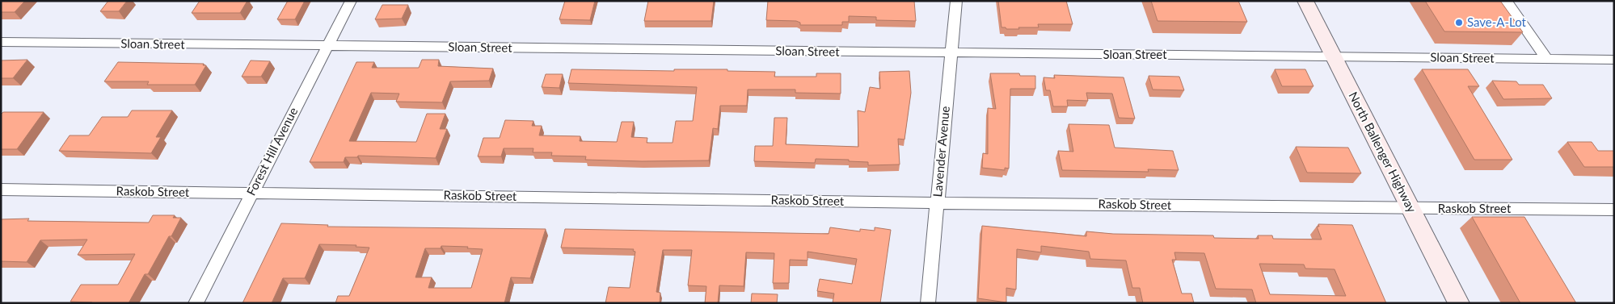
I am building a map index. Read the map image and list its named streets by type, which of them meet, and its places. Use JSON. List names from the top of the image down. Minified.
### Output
{"streets":{"main road":["North Ballenger Highway"],"street":["Sloan Street","Forest Hill Avenue","Lavender Avenue","Raskob Street"]},"crossings":[["Sloan Street","Forest Hill Avenue"],["Sloan Street","Lavender Avenue"],["Sloan Street","North Ballenger Highway"],["Forest Hill Avenue","Raskob Street"],["Lavender Avenue","Raskob Street"],["North Ballenger Highway","Raskob Street"]],"places":["Save-A-Lot"]}
